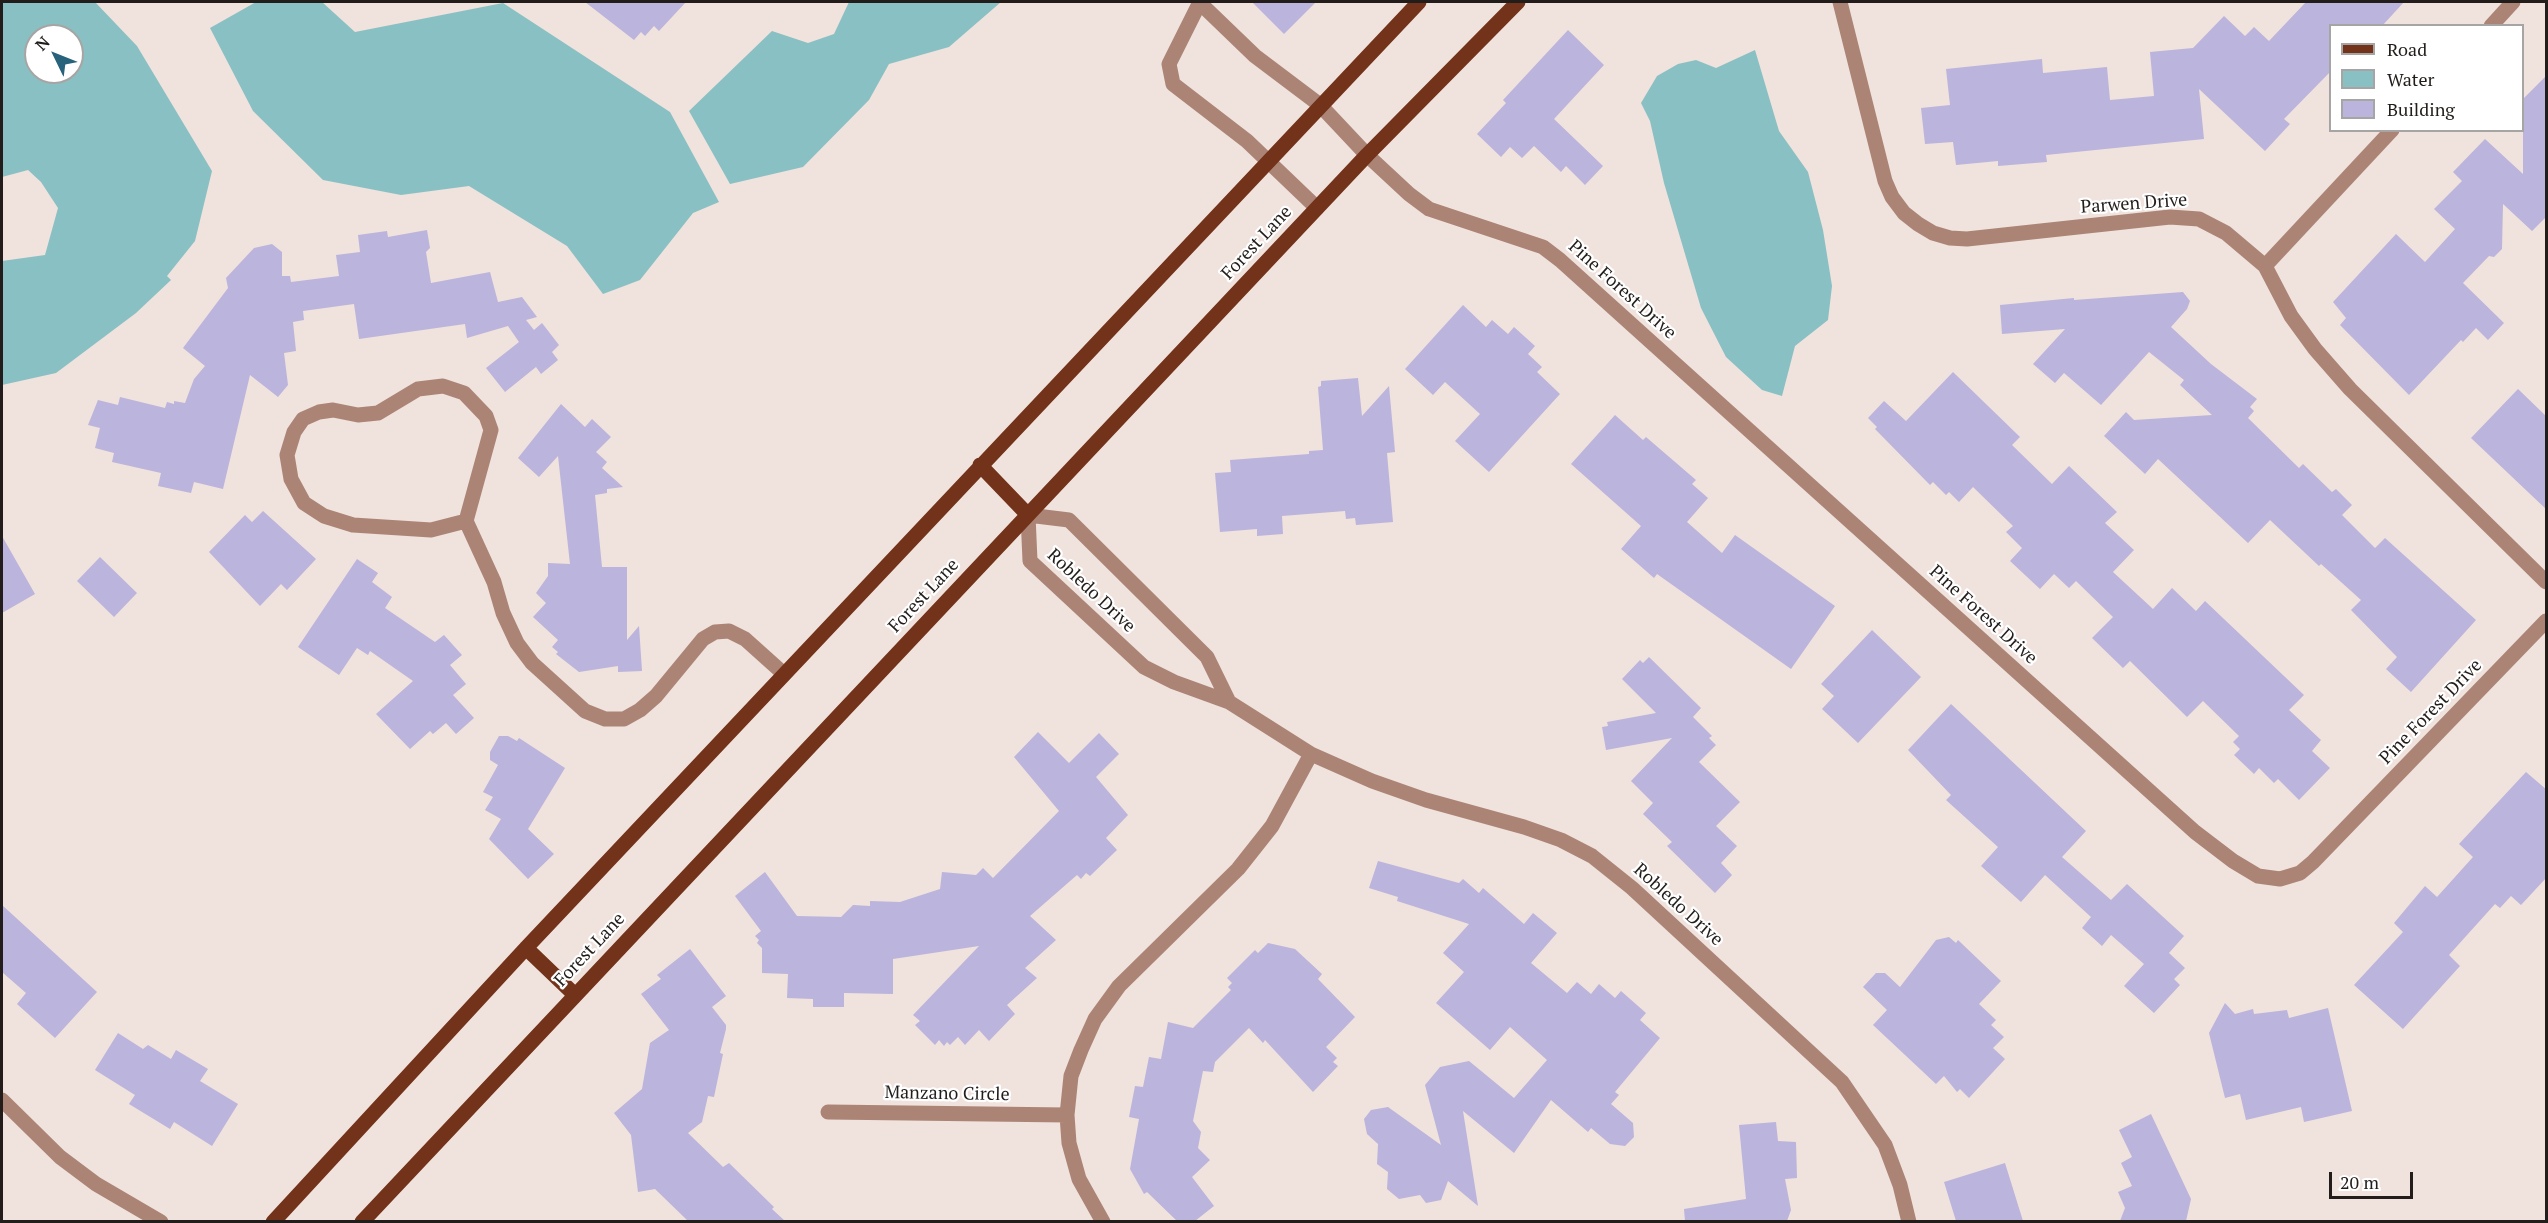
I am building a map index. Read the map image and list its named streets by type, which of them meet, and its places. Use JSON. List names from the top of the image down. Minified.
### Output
{"streets":{"main road":["Forest Lane"],"street":["Parwen Drive","Pine Forest Drive","Robledo Drive","Manzano Circle"]},"crossings":[["Forest Lane","Pine Forest Drive"],["Forest Lane","Robledo Drive"]],"legend":["Road","Water","Building"],"scale_bar":"20 m","north":"top left"}
